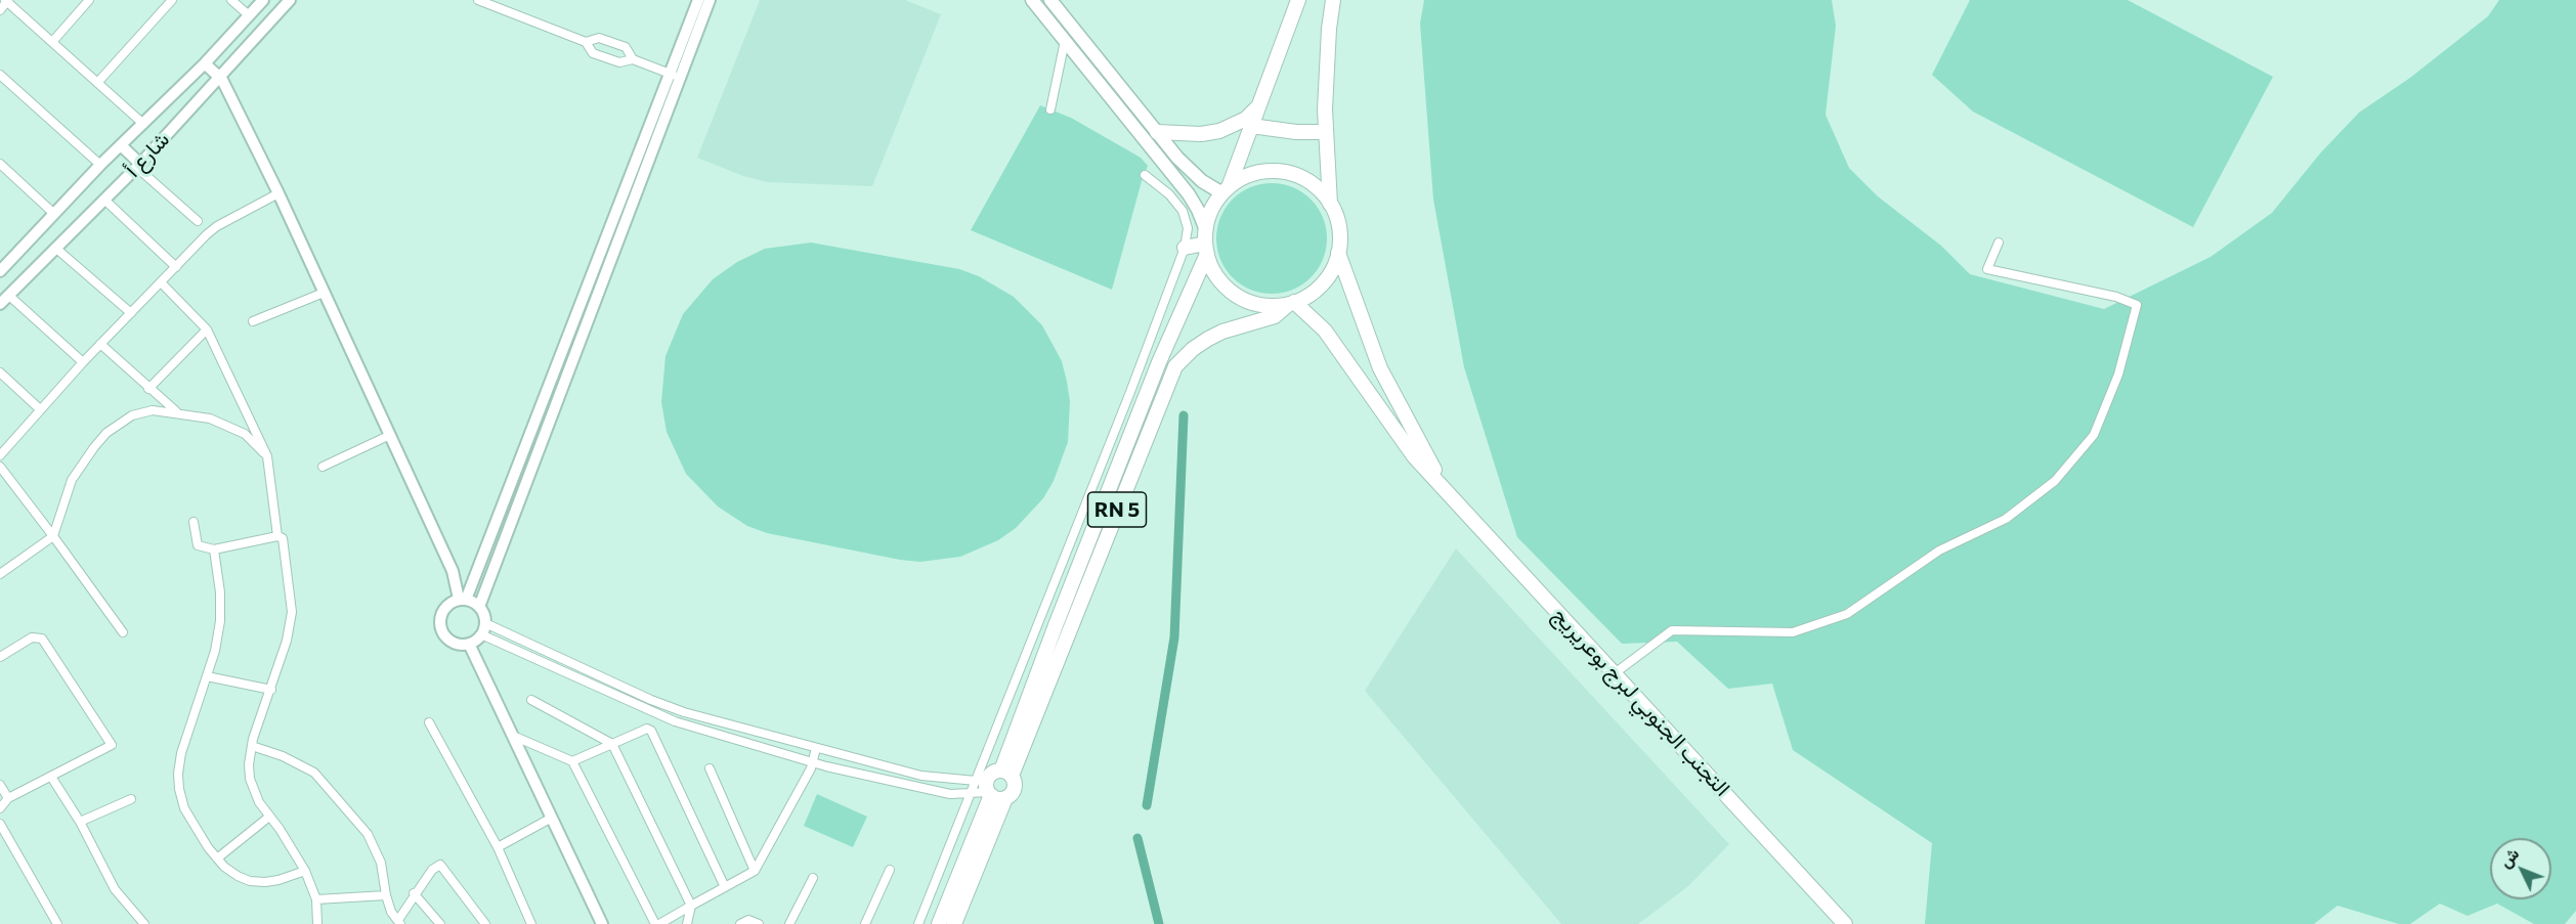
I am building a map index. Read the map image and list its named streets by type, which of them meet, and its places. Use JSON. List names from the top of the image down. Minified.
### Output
{"streets":{"highway":["RN 5","التجنب الجنوبي لبرج بوعريريج"],"street":["شارع أ"]},"crossings":[["RN 5","التجنب الجنوبي لبرج بوعريريج"]],"north":"top left"}
